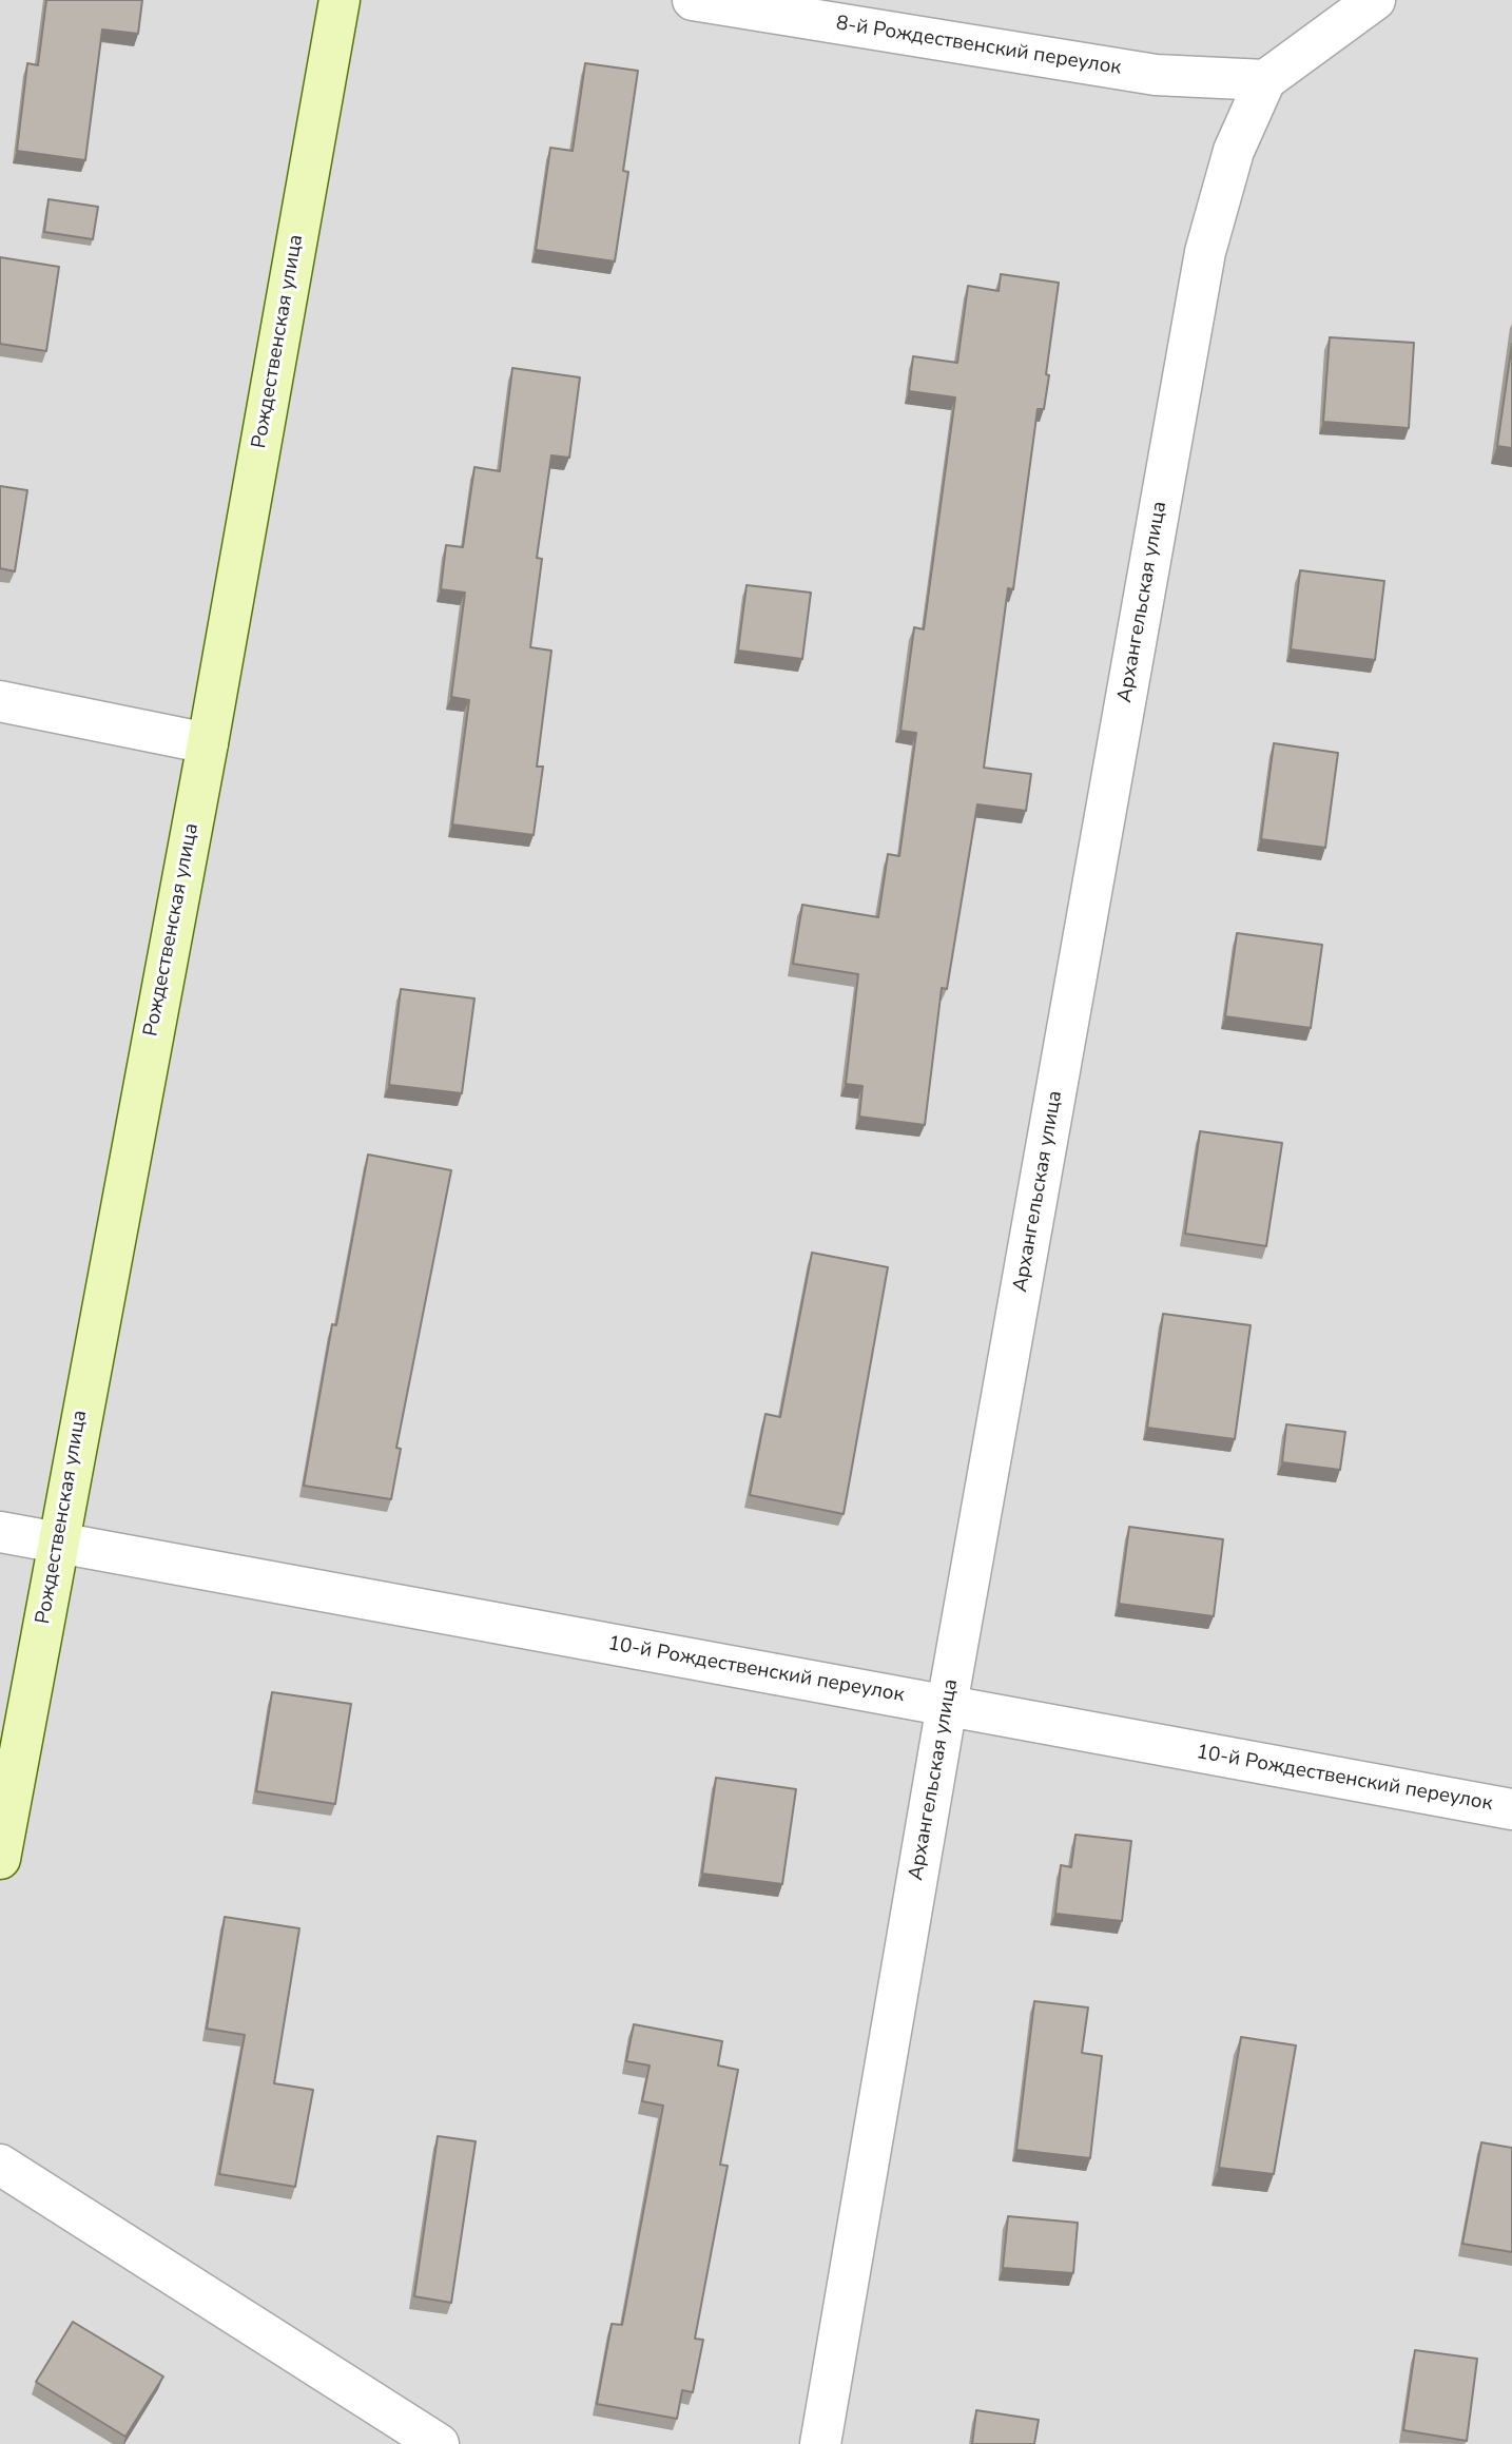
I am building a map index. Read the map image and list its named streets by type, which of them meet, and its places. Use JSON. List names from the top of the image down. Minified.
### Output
{"streets":{"street":["8-й Рождественский переулок","Рождественская улица","Архангельская улица","10-й Рождественский переулок"]},"crossings":[["8-й Рождественский переулок","Архангельская улица"],["Рождественская улица","10-й Рождественский переулок"],["Архангельская улица","10-й Рождественский переулок"]]}
